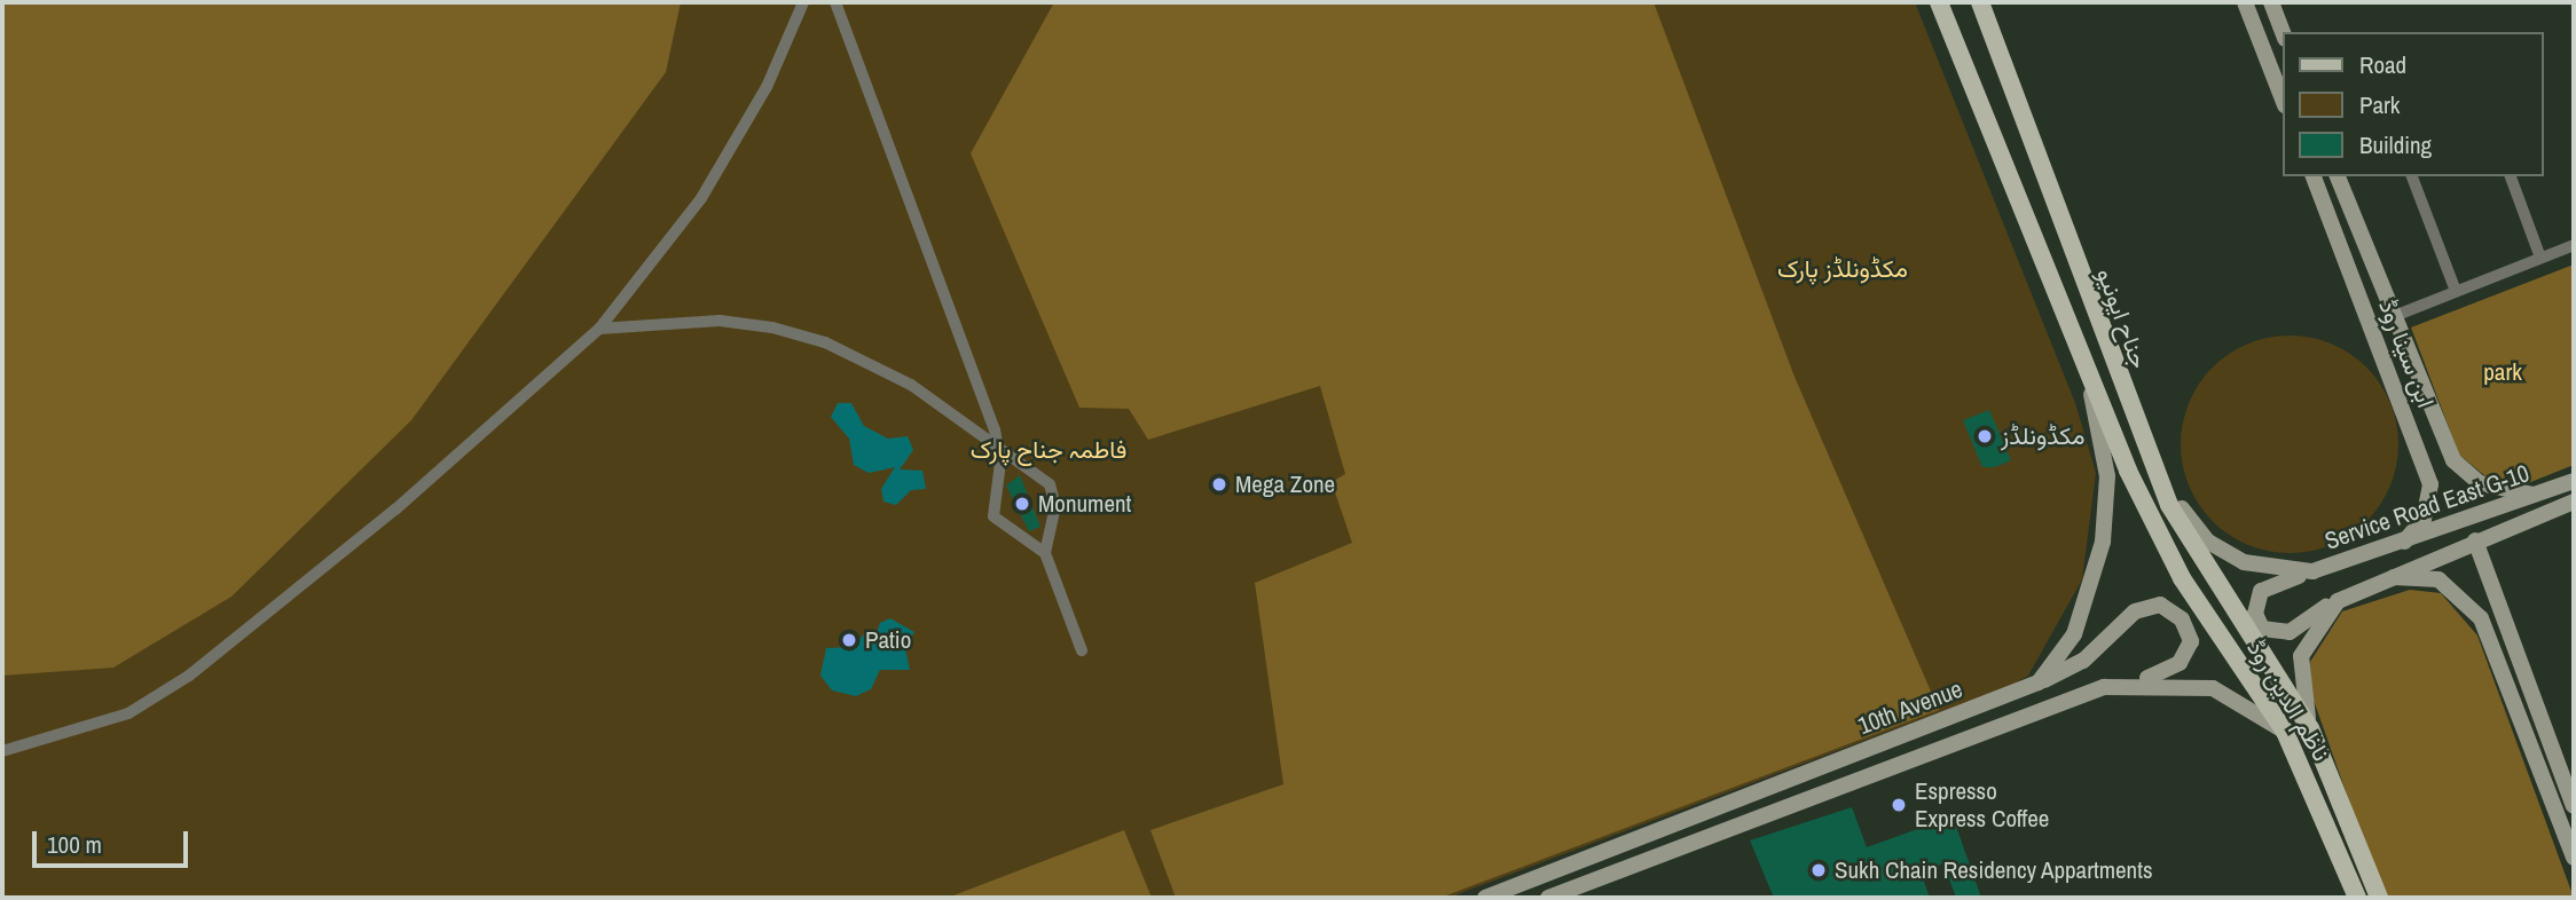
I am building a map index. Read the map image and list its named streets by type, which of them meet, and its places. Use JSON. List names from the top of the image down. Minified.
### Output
{"streets":{"main road":["جناح ایونیو","ابن سینا روڈ","Service Road East G-10","ناظم الدین روڈ","10th Avenue"]},"crossings":[["جناح ایونیو","Service Road East G-10"],["جناح ایونیو","ناظم الدین روڈ"],["ابن سینا روڈ","Service Road East G-10"],["Service Road East G-10","ناظم الدین روڈ"],["ناظم الدین روڈ","10th Avenue"]],"parks":["مکڈونلڈز پارک","park","فاطمہ جناح پارک"],"places":["مکڈونلڈز","Mega Zone","Monument","Patio","Espresso Express Coffee","Sukh Chain Residency Appartments"],"legend":["Road","Park","Building"],"scale_bar":"100 m"}
